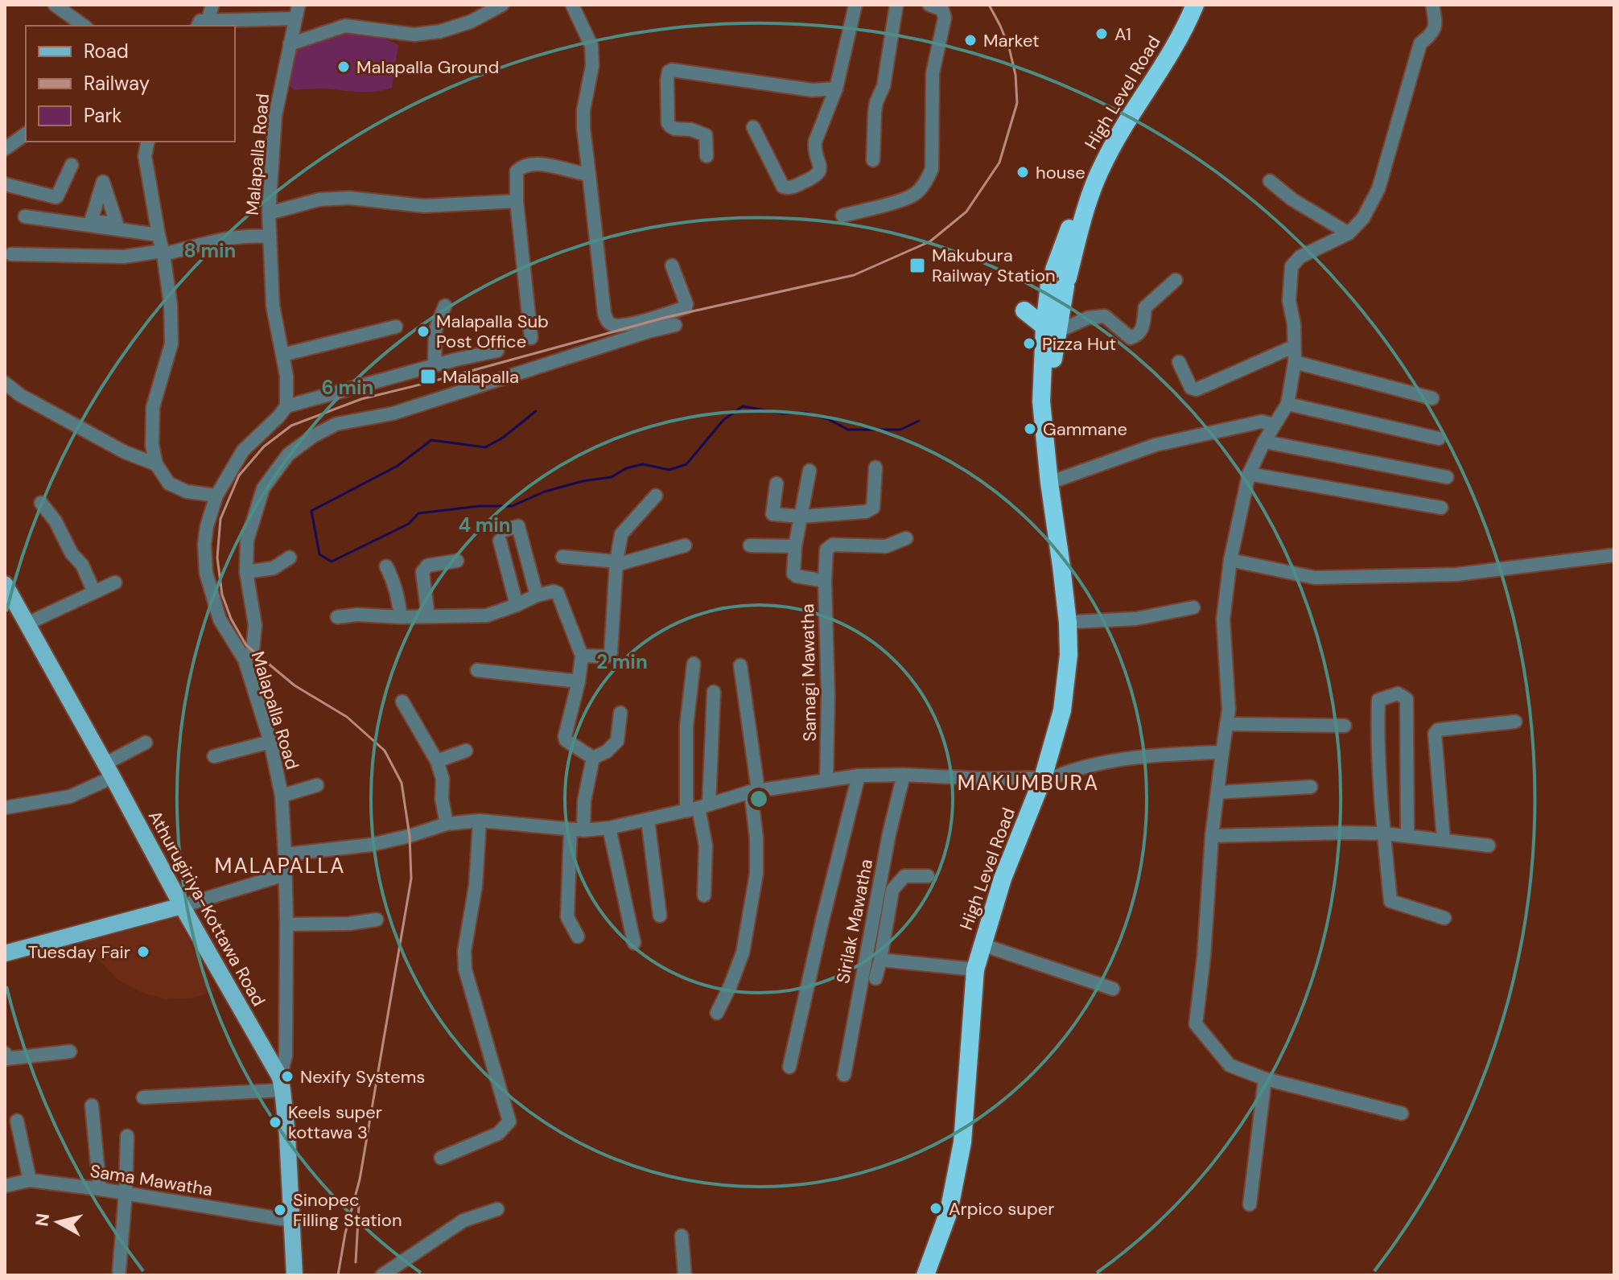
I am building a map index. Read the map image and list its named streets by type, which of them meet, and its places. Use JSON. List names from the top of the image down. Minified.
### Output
{"streets":{"highway":["High Level Road"],"main road":["Athurugiriya-Kottawa Road"],"street":["Malapalla Road","Samagi Mawatha","Sirilak Mawatha","Sama Mawatha"]},"crossings":[["Malapalla Road","Athurugiriya-Kottawa Road"],["Athurugiriya-Kottawa Road","Sama Mawatha"]],"districts":["MAKUMBURA","MALAPALLA"],"places":{"other":["A1","Market","Malapalla Ground","house","Malapalla Sub Post Office","Pizza Hut","Gammane","Tuesday Fair","Nexify Systems","Keels super kottawa 3","Arpico super","Sinopec Filling Station"],"transit":["Makubura Railway Station","Malapalla"]},"legend":["Road","Railway","Park"],"north":"left","rings":["8 min","6 min","4 min","2 min"]}
